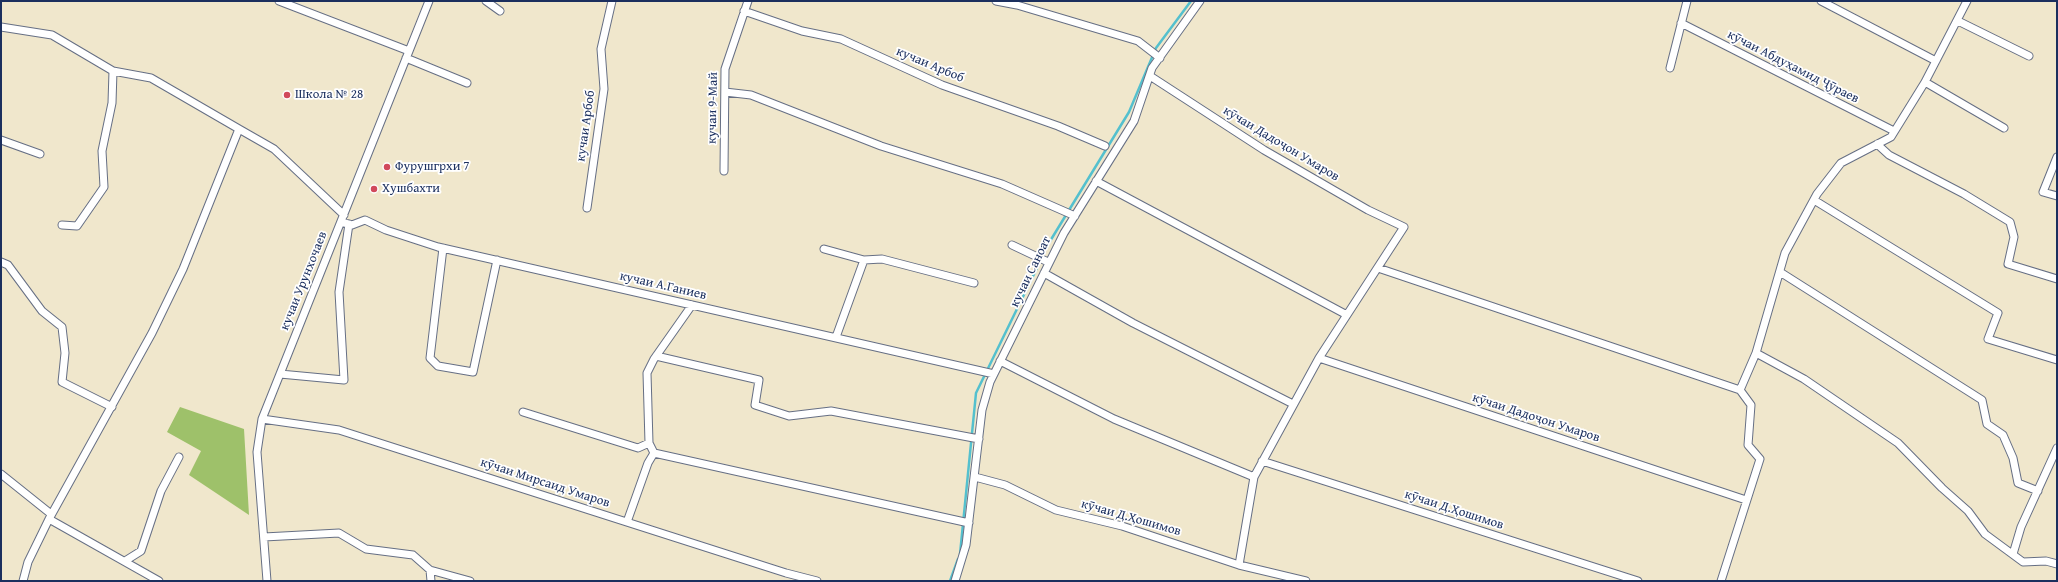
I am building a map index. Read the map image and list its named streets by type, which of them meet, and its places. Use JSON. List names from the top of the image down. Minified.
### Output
{"streets":{"street":["кучаи Арбоб","кӯчаи Абдуҳамид Ҷӯраев","кучаи 9-Май","кӯчаи Дадоҷон Умаров","кучаи Саноат","кучаи Урунхочаев","кучаи А.Ганиев","кӯчаи Мирсаид Умаров","кӯчаи Д.Ҳошимов"]},"crossings":[["кучаи Арбоб","кучаи 9-Май"],["кӯчаи Дадоҷон Умаров","кучаи Саноат"],["кучаи Саноат","кучаи А.Ганиев"],["кучаи Саноат","кӯчаи Д.Ҳошимов"],["кучаи Урунхочаев","кучаи А.Ганиев"],["кучаи Урунхочаев","кӯчаи Мирсаид Умаров"]],"places":["Школа № 28","Фурушгрхи 7","Хушбахти"]}
